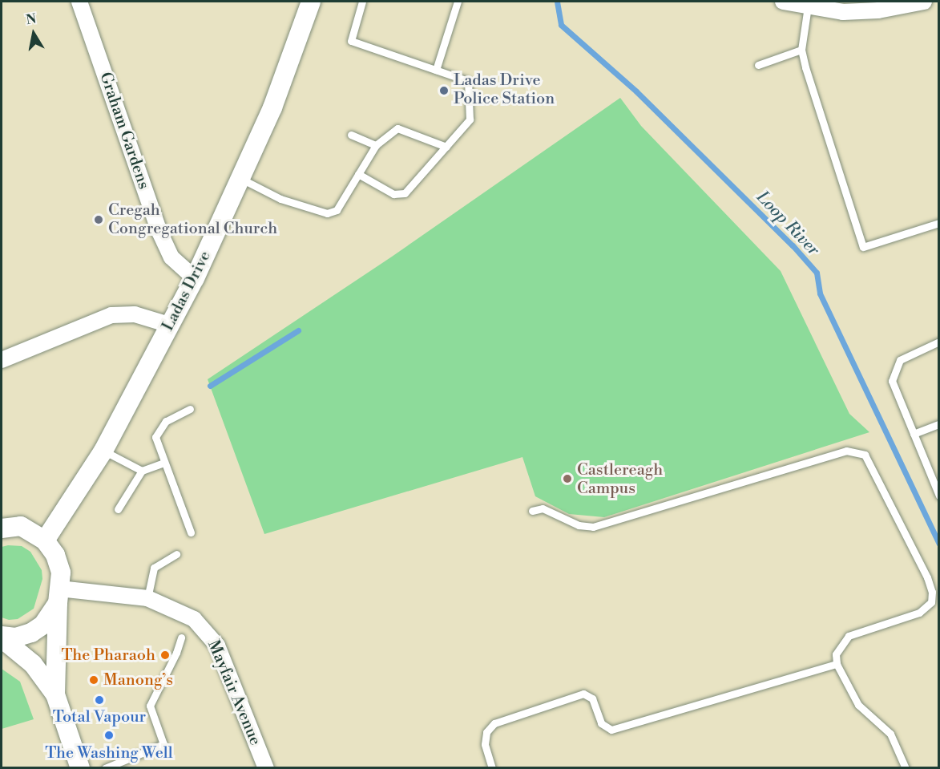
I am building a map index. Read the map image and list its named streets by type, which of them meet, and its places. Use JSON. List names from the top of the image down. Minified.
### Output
{"streets":{"street":["Graham Gardens","Ladas Drive","Mayfair Avenue"]},"crossings":[["Graham Gardens","Ladas Drive"]],"water":["Loop River"],"places":["Ladas Drive Police Station","Cregah Congregational Church","Castlereagh Campus","The Pharaoh","Manong’s","Total Vapour","The Washing Well"],"north":"top"}
